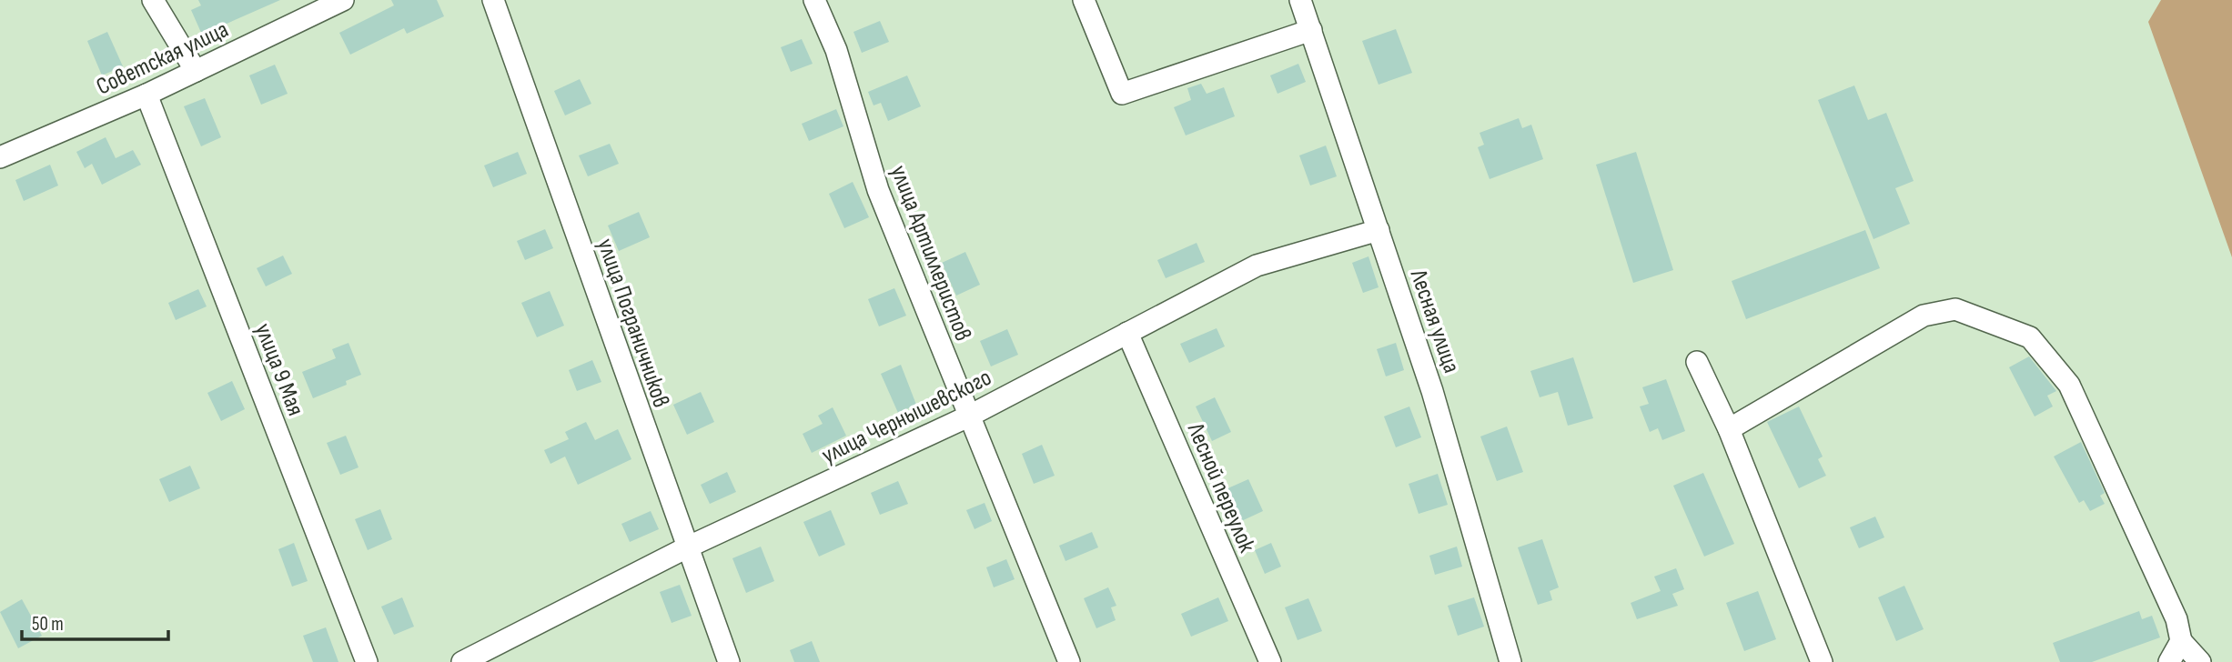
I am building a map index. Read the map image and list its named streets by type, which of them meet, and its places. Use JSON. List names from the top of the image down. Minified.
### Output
{"streets":{"street":["Советская улица","улица Артиллеристов","Лесная улица","улица Пограничников","улица 9 Мая","улица Чернышевского","Лесной переулок"]},"crossings":[["Советская улица","улица 9 Мая"],["улица Артиллеристов","улица Чернышевского"],["Лесная улица","улица Чернышевского"],["улица Пограничников","улица Чернышевского"],["улица Чернышевского","Лесной переулок"]],"scale_bar":"50 m"}
